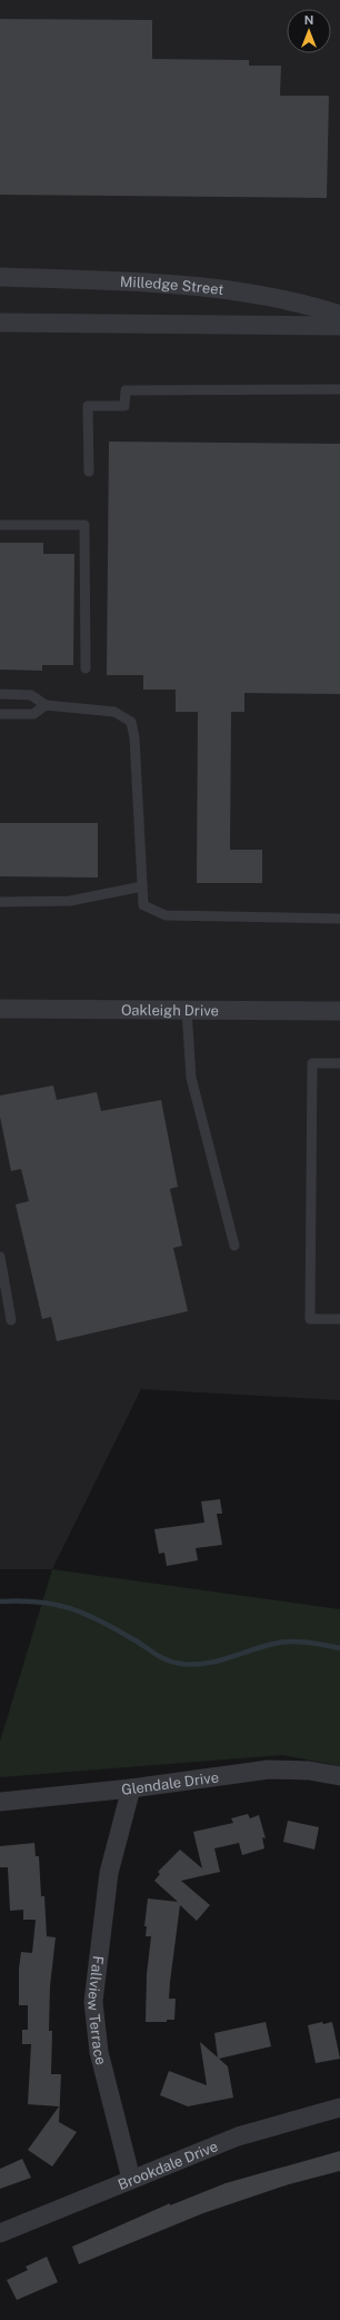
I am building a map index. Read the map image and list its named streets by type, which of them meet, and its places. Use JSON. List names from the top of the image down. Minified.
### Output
{"streets":{"street":["Milledge Street","Oakleigh Drive","Glendale Drive","Fallview Terrace","Brookdale Drive"]},"crossings":[["Glendale Drive","Fallview Terrace"],["Fallview Terrace","Brookdale Drive"]],"north":"top"}
